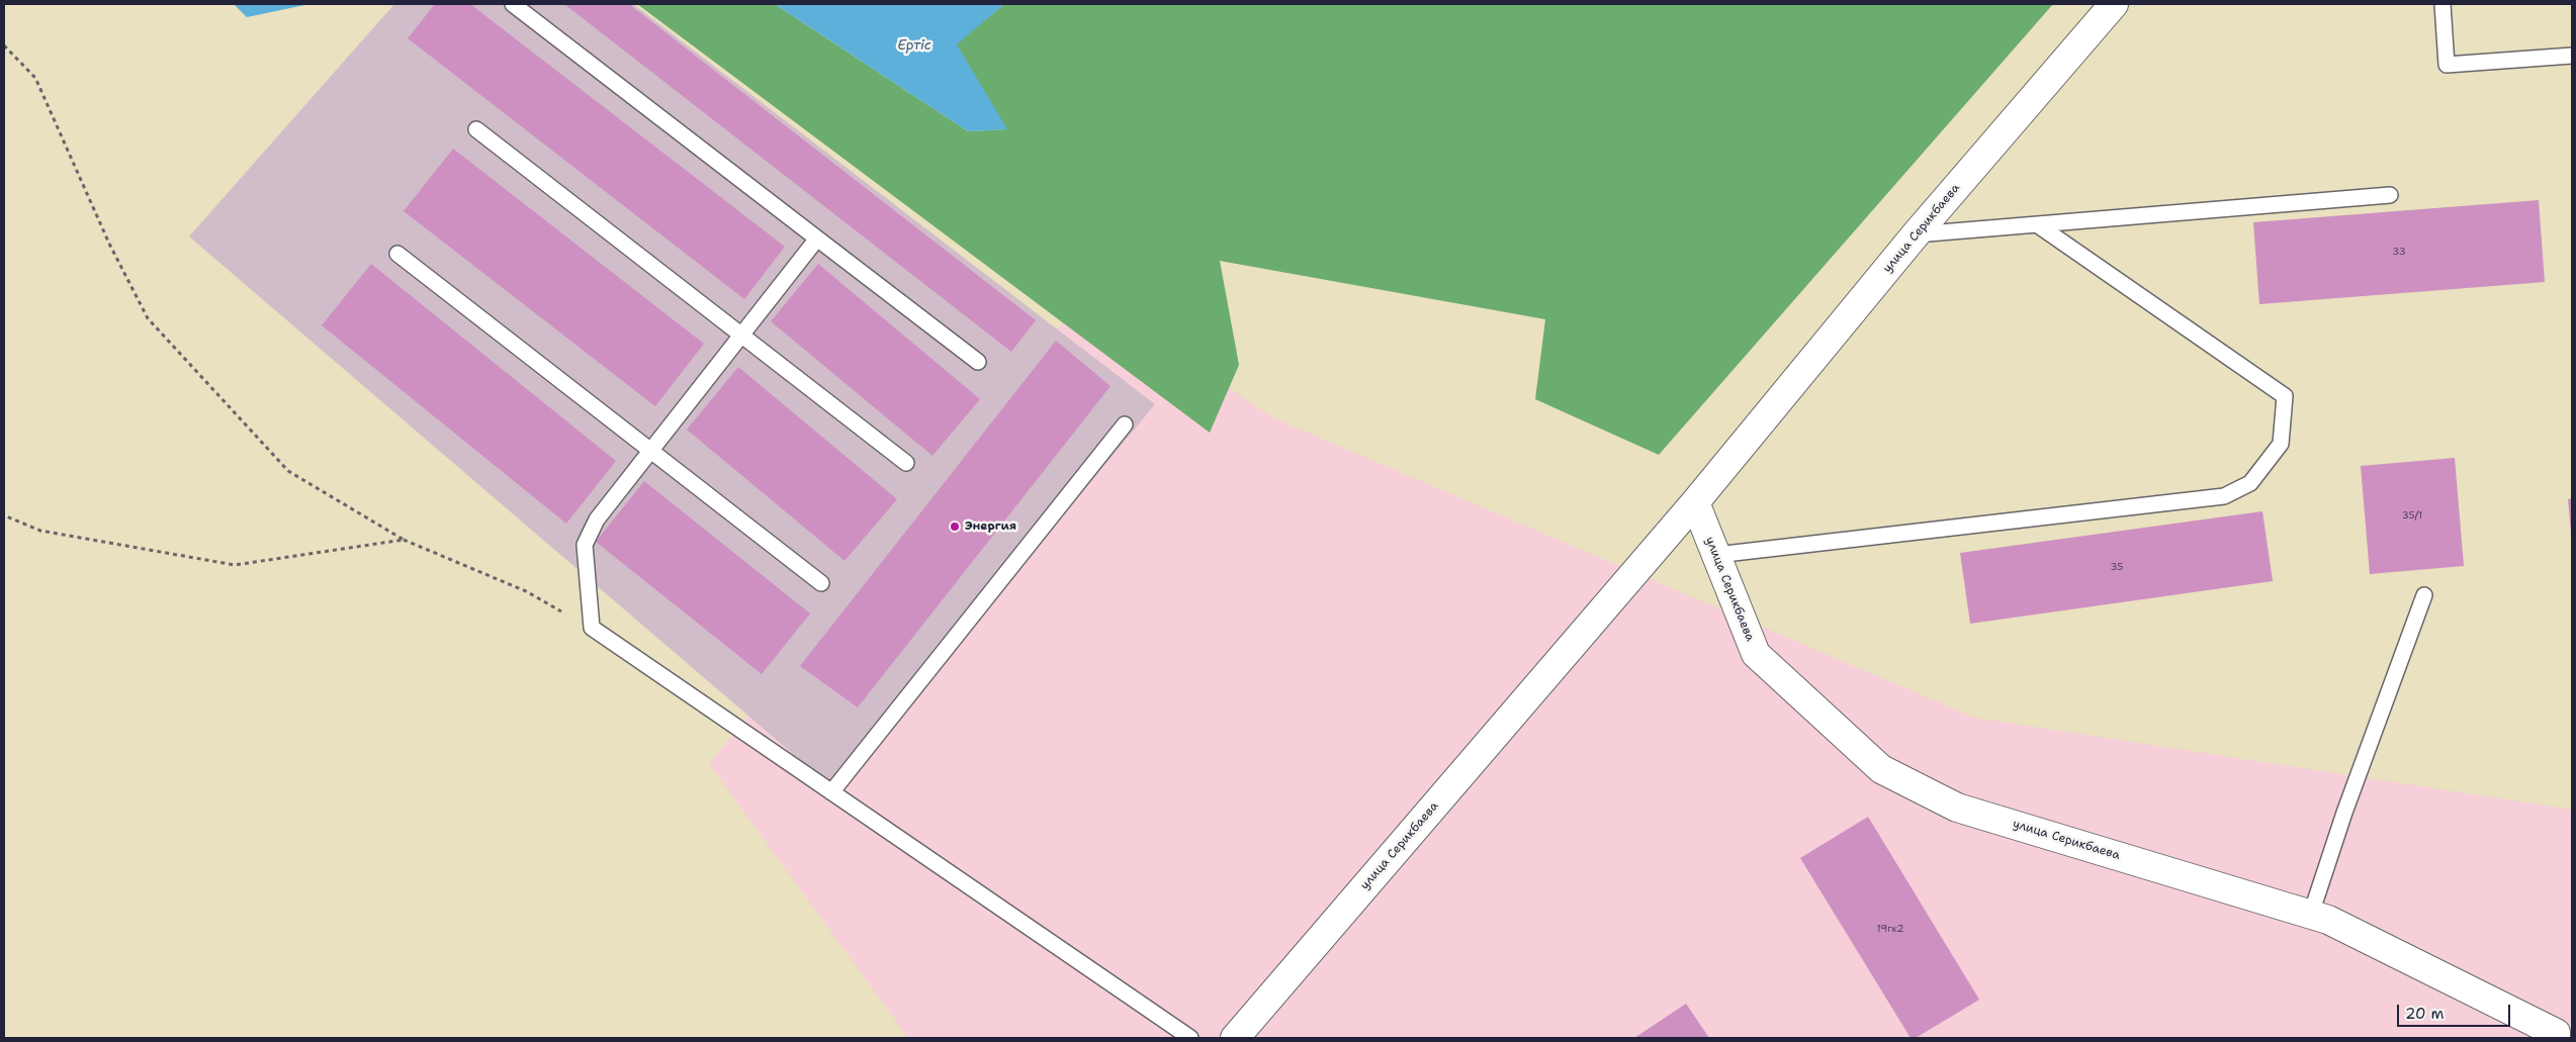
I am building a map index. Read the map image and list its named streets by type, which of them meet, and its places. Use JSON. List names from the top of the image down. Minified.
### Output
{"streets":{"street":["улица Серикбаева"]},"water":["Ертіс"],"places":["Энергия"],"house_numbers":["33","35/1","35","19гк2"],"scale_bar":"20 m"}
